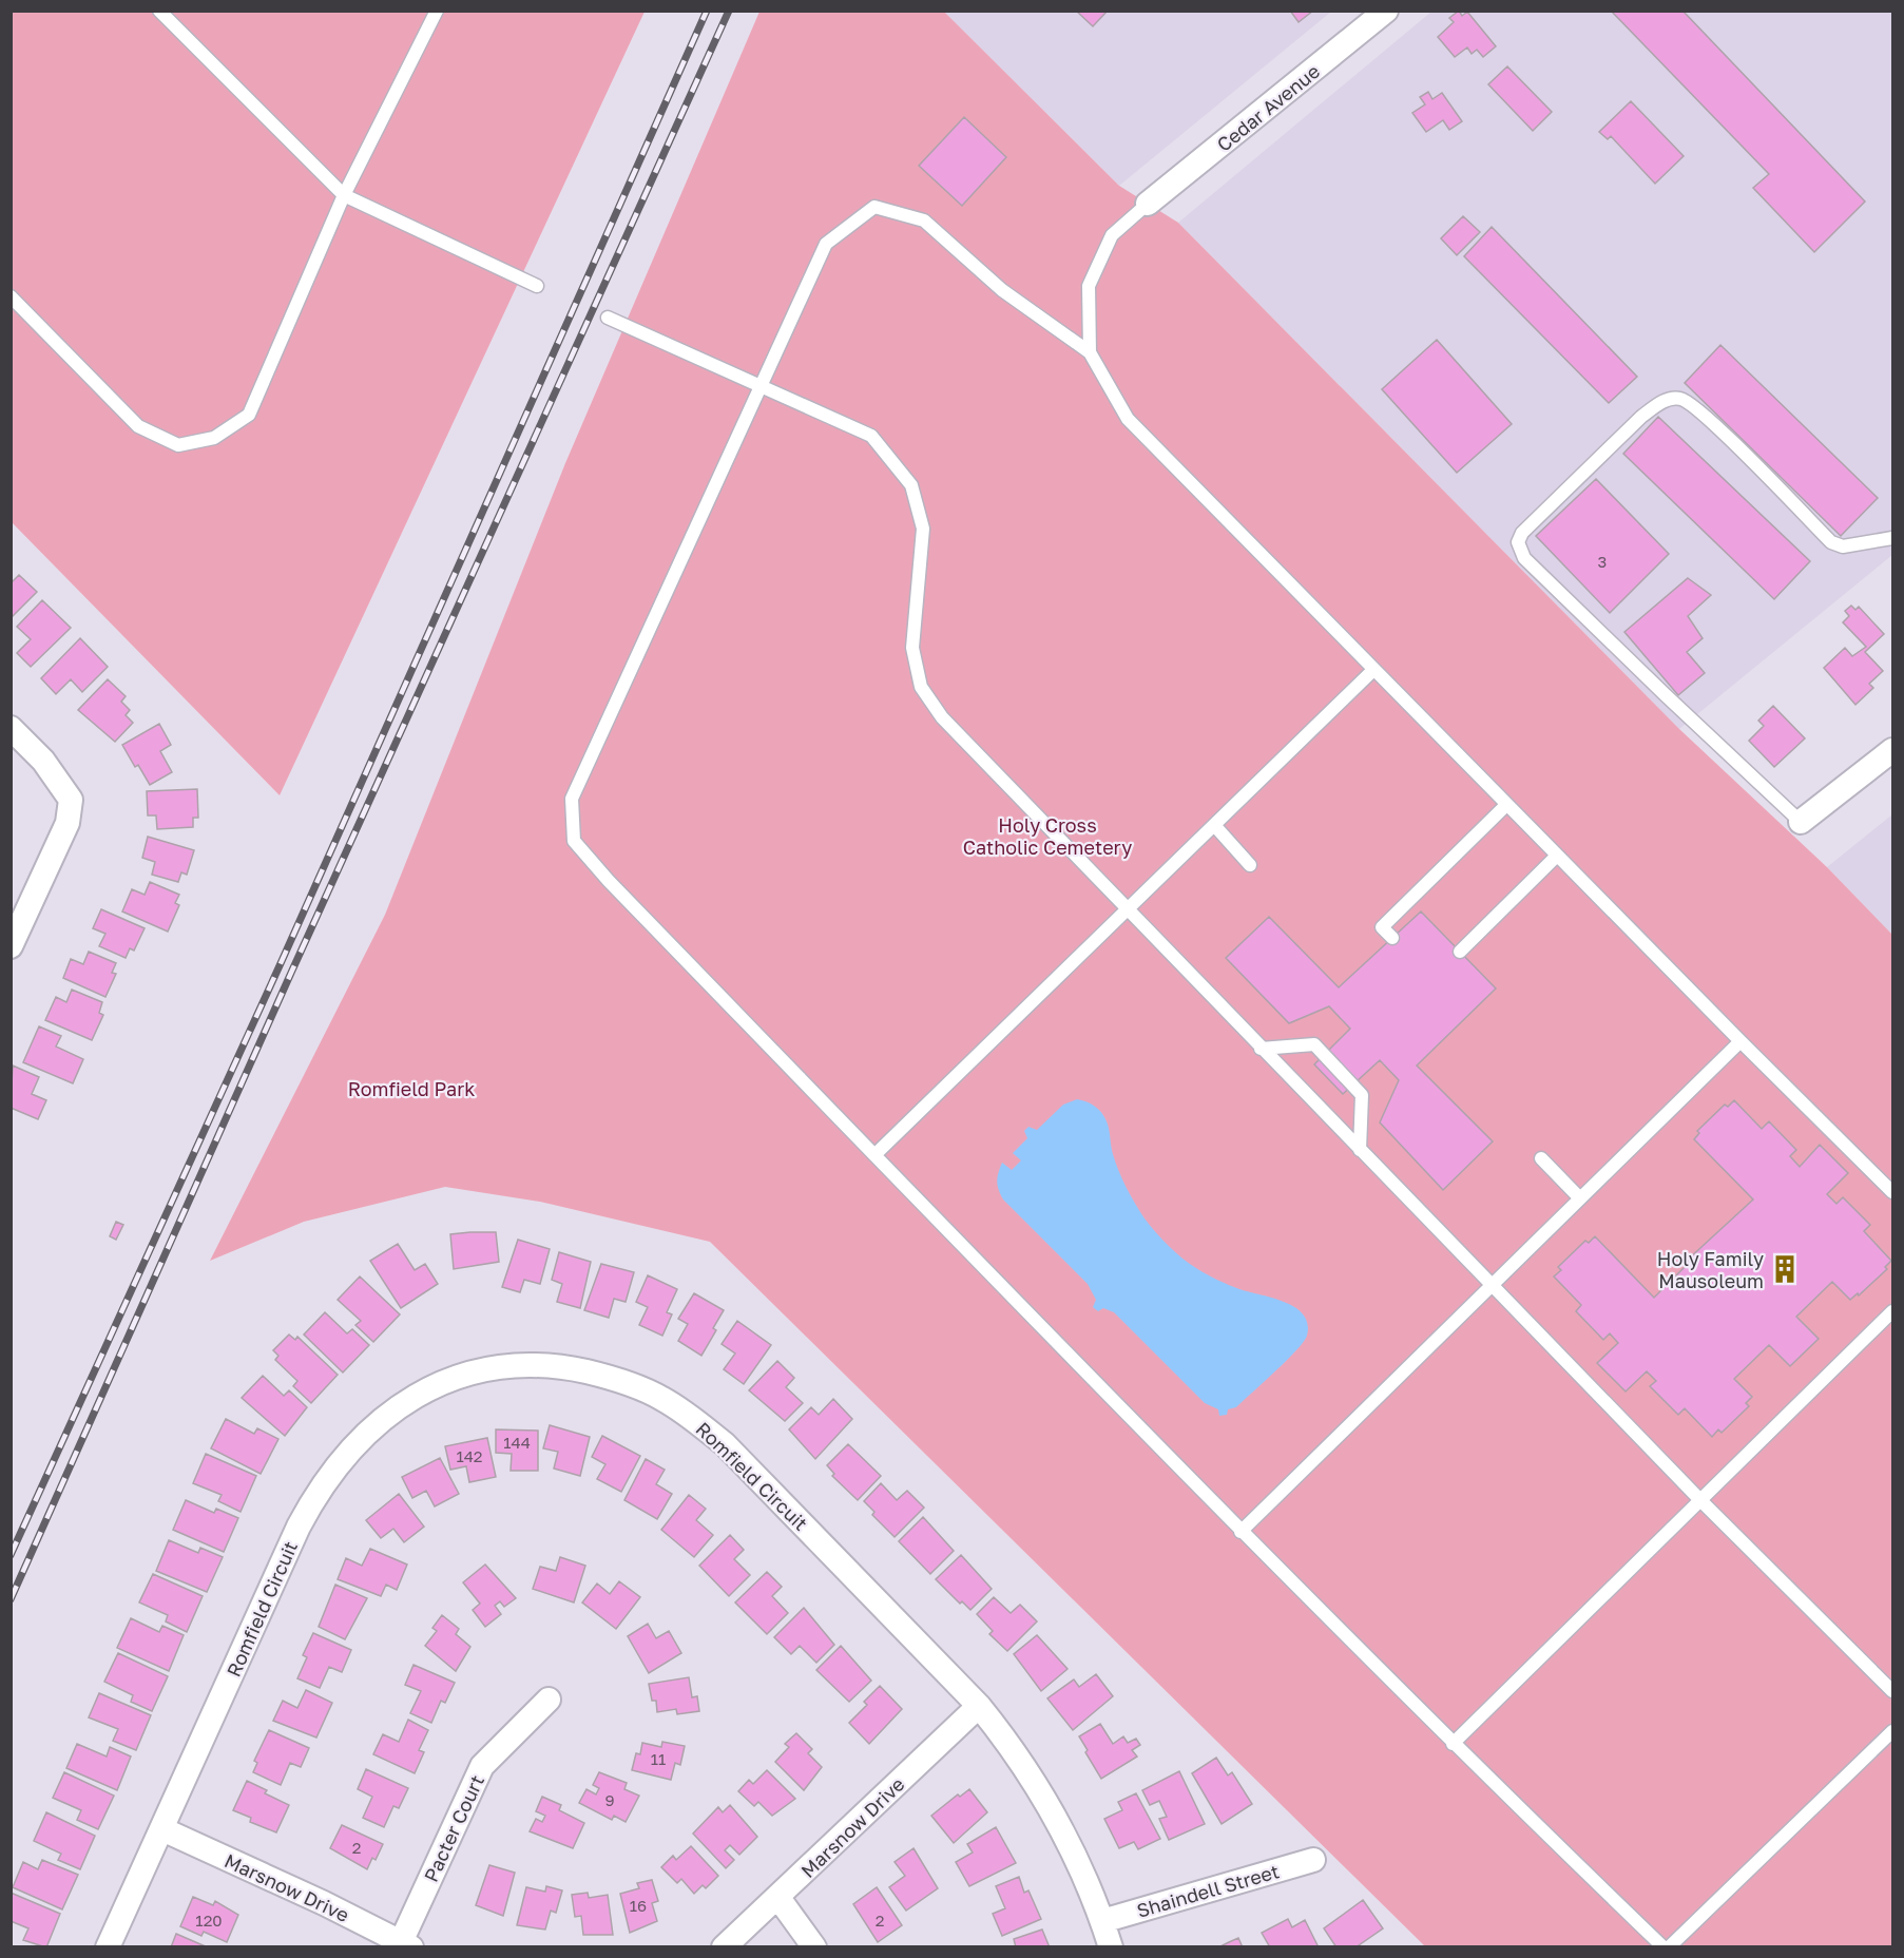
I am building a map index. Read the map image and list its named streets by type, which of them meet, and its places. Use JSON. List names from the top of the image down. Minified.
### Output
{"streets":{"street":["Cedar Avenue","Romfield Circuit","Marsnow Drive","Pacter Court","Shaindell Street"]},"crossings":[["Romfield Circuit","Marsnow Drive"],["Romfield Circuit","Shaindell Street"],["Marsnow Drive","Pacter Court"]],"parks":["Holy Cross Catholic Cemetery","Romfield Park"],"places":{"building":["Holy Family Mausoleum"]},"house_numbers":["3","144","142","11","9","2","16","120","2"]}
